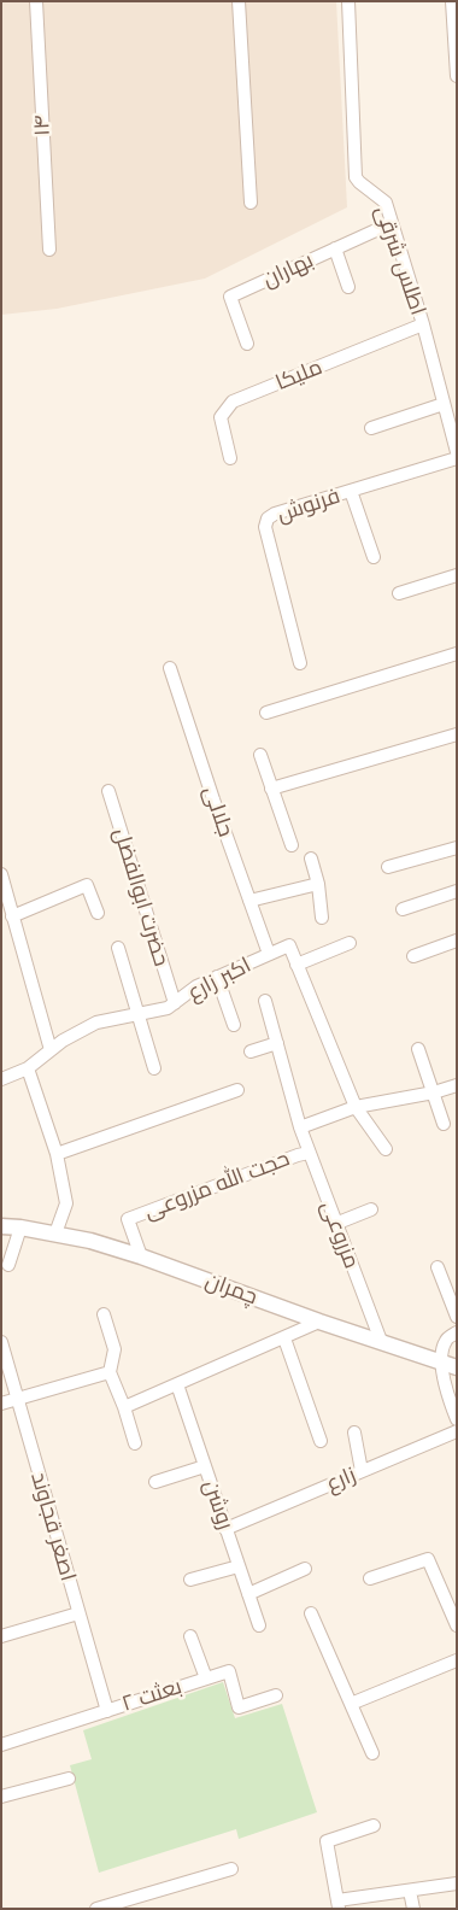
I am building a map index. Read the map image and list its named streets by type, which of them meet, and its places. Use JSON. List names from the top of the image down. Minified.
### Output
{"streets":{"street":["۱۴","اطلس شرقی","بهاران","ملیکا","فرنوش","جلالی","حضرت ابوالفضل","اکبر زارع","حجت الله مزروعی","مزروعی","چمران","زارع","روشن","اصغر قجاوند","بعثت ۲"]},"crossings":[["اطلس شرقی","بهاران"],["اطلس شرقی","ملیکا"],["جلالی","اکبر زارع"],["حضرت ابوالفضل","اکبر زارع"],["حجت الله مزروعی","مزروعی"],["حجت الله مزروعی","چمران"],["مزروعی","چمران"],["زارع","روشن"],["اصغر قجاوند","بعثت ۲"]]}
